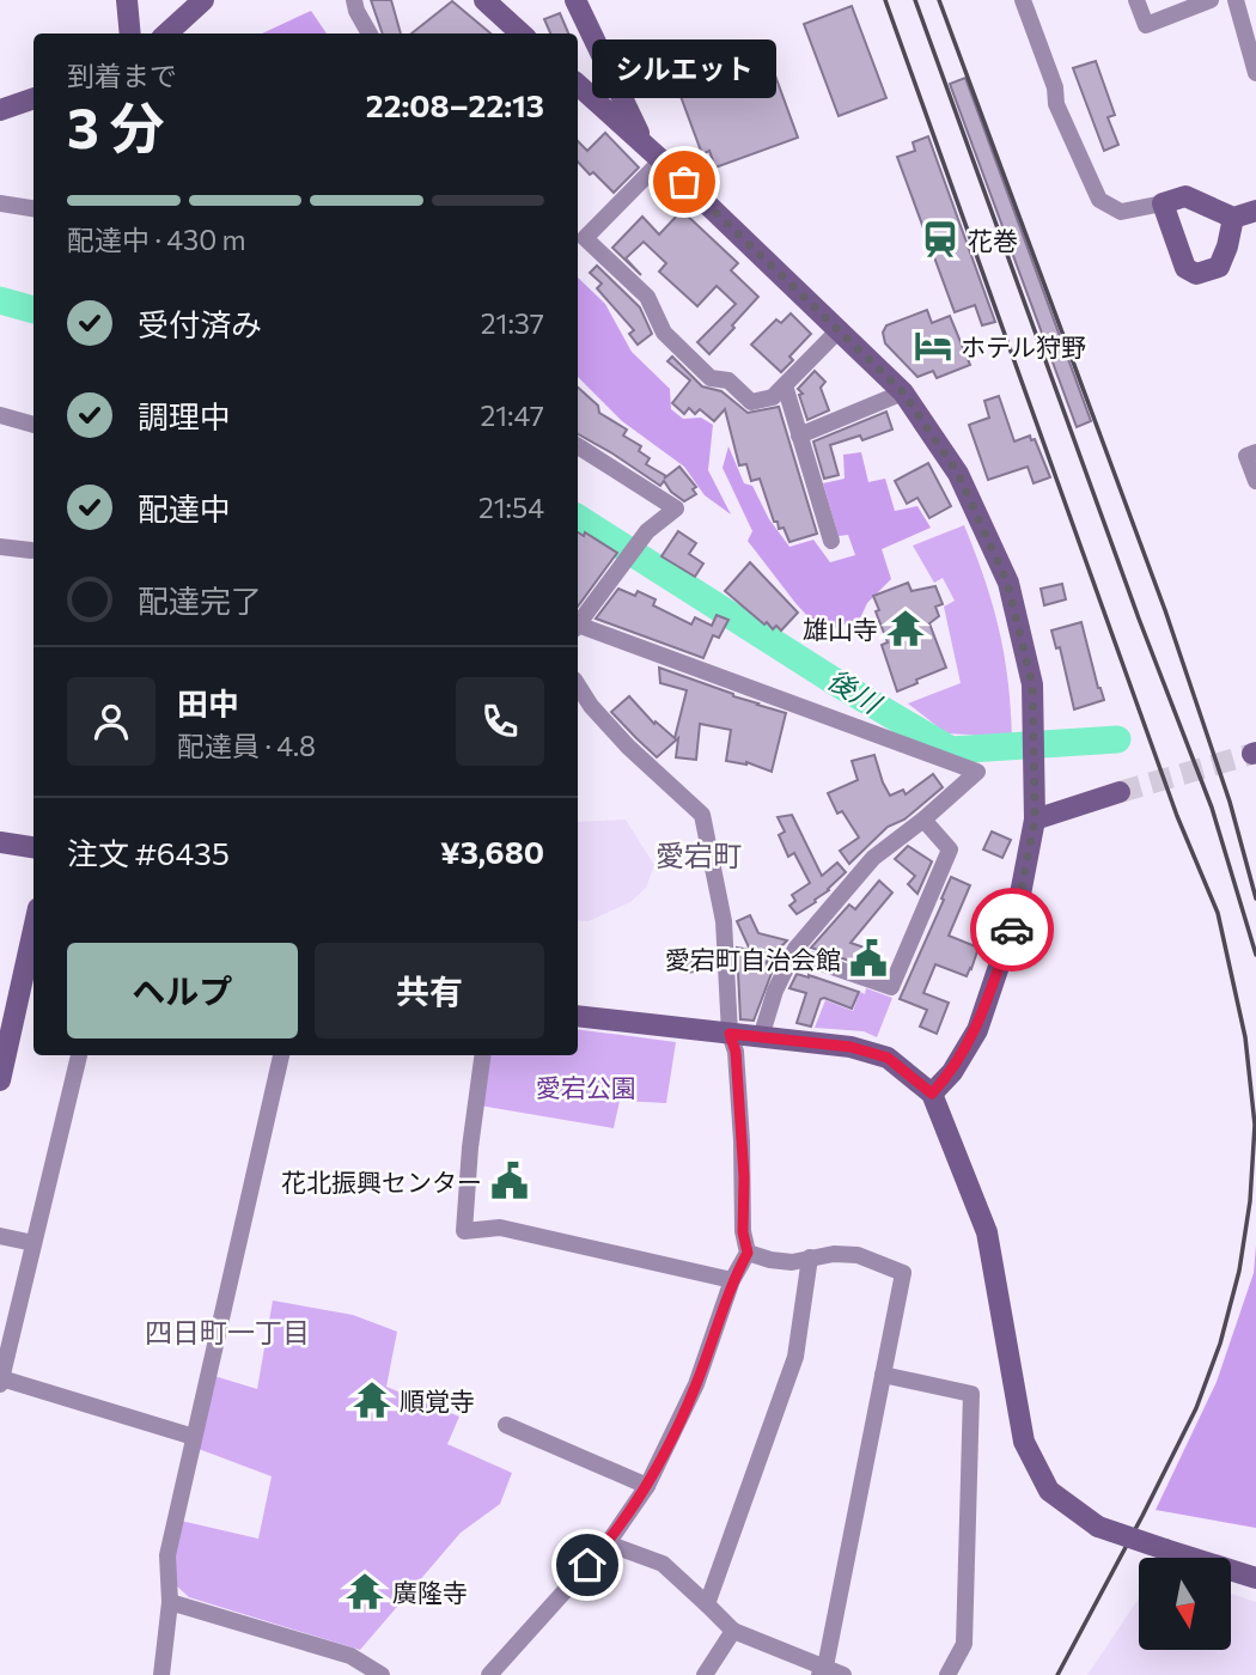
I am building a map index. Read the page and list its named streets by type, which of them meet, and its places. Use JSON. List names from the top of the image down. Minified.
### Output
{"districts":["愛宕町","四日町一丁目"],"water":["後川"],"parks":["愛宕公園"],"places":{"other":["シルエット"],"station":["花巻"],"hotel":["ホテル狩野"],"temple":["雄山寺","順覚寺","廣隆寺"],"public building":["愛宕町自治会館","花北振興センター"]},"north":"bottom","page":{"heading":["3 分","到着まで","22:08–22:13"],"panel":["田中","配達員 · 4.8","注文 #6435","¥3,680"],"bubble":"シルエット","bar":"配達中 · 430 m","list":[["受付済み","21:37"],["調理中","21:47"],["配達中","21:54"],"配達完了"],"buttons":["ヘルプ","共有"]}}
